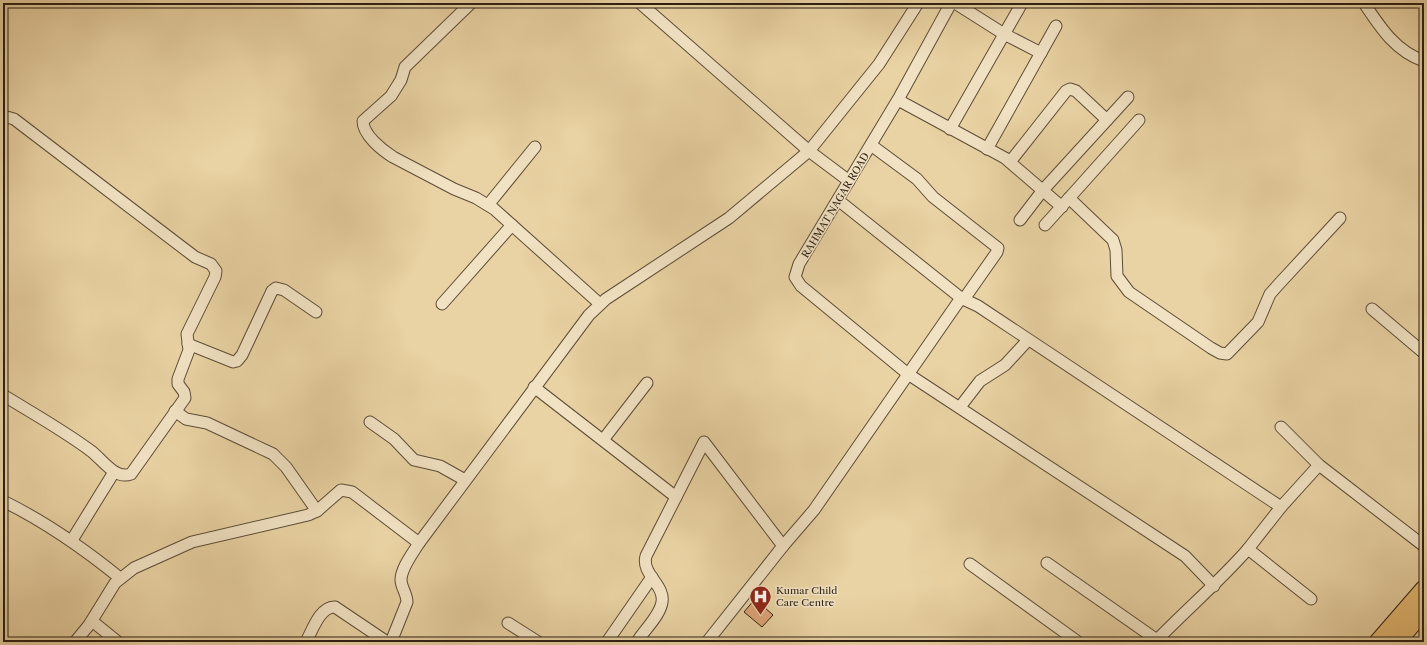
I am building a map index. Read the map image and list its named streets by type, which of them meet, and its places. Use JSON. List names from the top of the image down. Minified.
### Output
{"streets":{"street":["RAHMAT NAGAR ROAD"]},"places":{"hospital":["Kumar Child Care Centre"]}}
